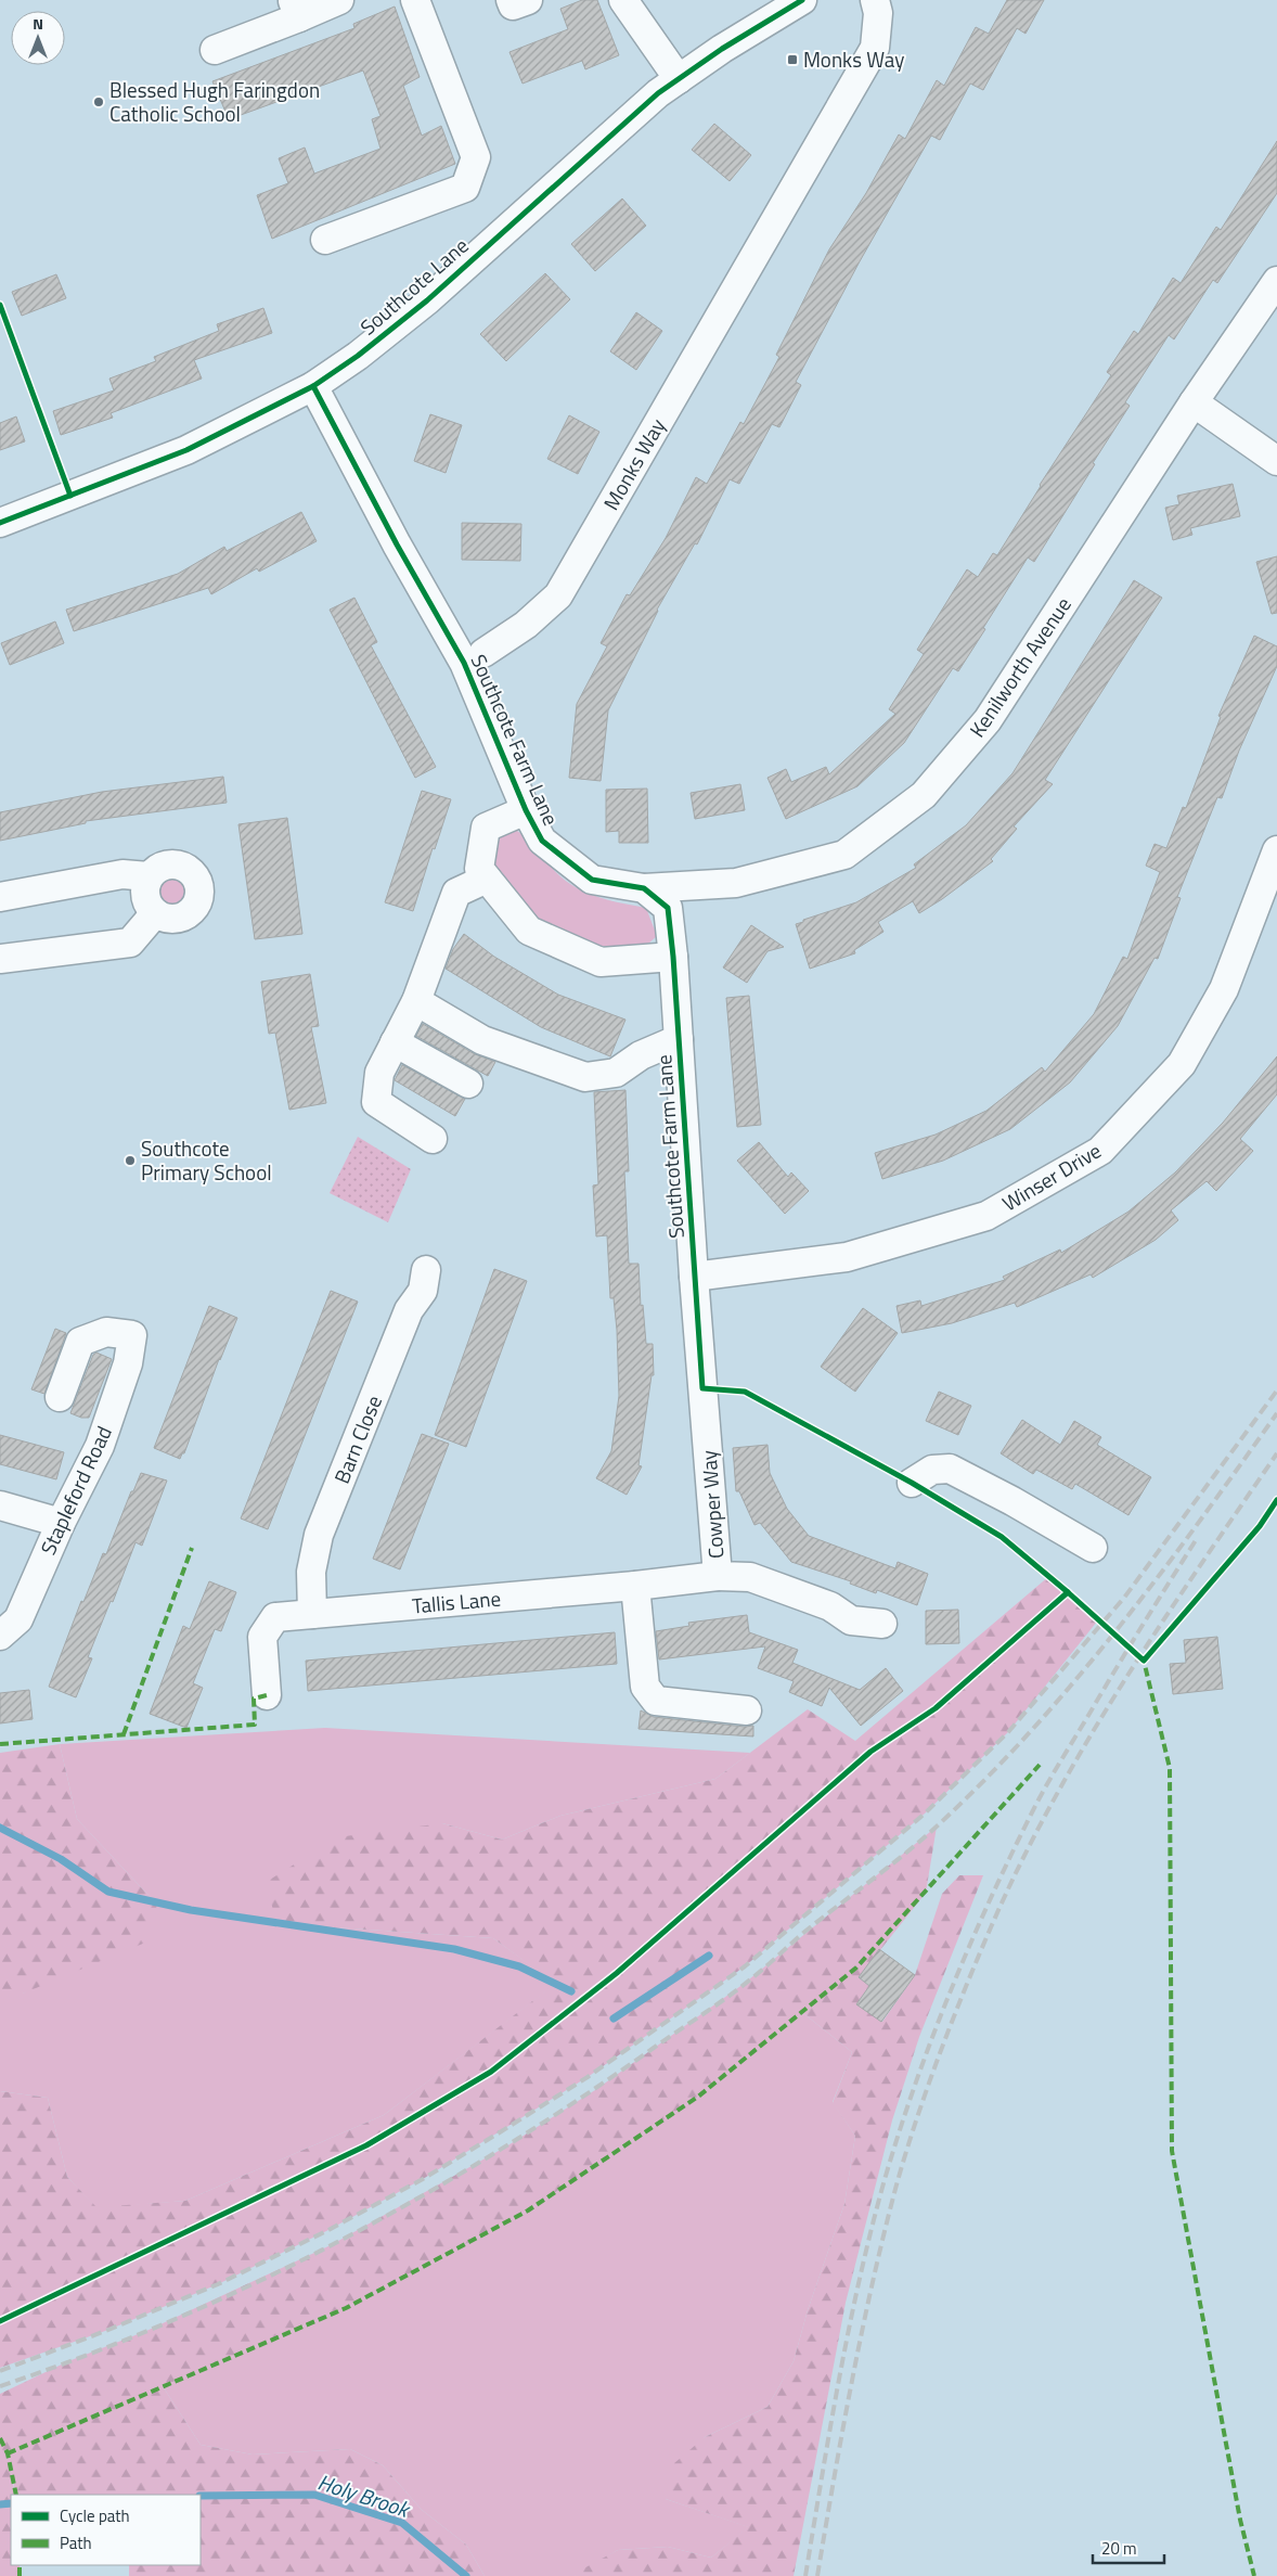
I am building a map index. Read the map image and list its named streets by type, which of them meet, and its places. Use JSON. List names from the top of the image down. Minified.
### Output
{"streets":{"street":["Southcote Lane","Monks Way","Kenilworth Avenue","Southcote Farm Lane","Winser Drive","Barn Close","Stapleford Road","Cowper Way","Tallis Lane"]},"crossings":[["Southcote Lane","Southcote Farm Lane"],["Kenilworth Avenue","Southcote Farm Lane"],["Southcote Farm Lane","Winser Drive"],["Southcote Farm Lane","Cowper Way"],["Barn Close","Tallis Lane"],["Cowper Way","Tallis Lane"]],"water":["Holy Brook"],"places":{"transit":["Monks Way"],"other":["Blessed Hugh Faringdon Catholic School","Southcote Primary School"]},"legend":["Cycle path","Path"],"scale_bar":"20 m","north":"top"}
